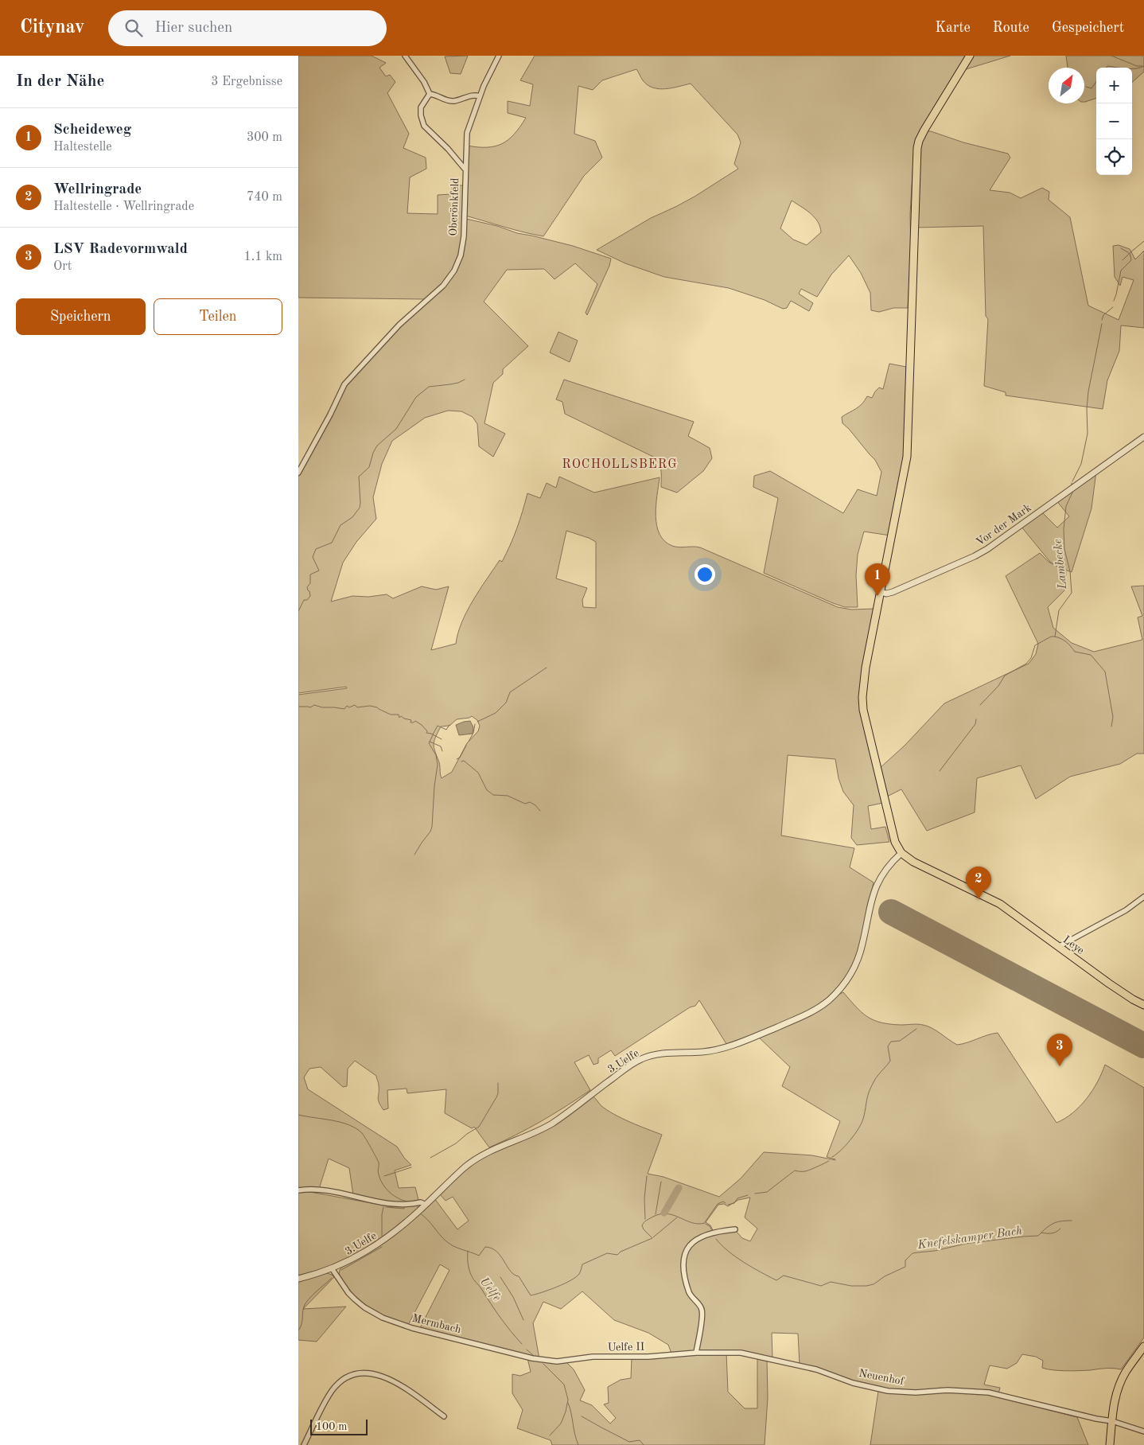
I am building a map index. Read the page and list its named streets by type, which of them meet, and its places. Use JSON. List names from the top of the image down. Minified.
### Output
{"streets":{"main road":["Leye"],"street":["Oberönkfeld","Vor der Mark","3.Uelfe","Mermbach","Uelfe II","Neuenhof"]},"crossings":[["Leye","3.Uelfe"],["3.Uelfe","Mermbach"],["Mermbach","Uelfe II"],["Uelfe II","Neuenhof"]],"districts":["ROCHOLLSBERG"],"water":["Lambecke","Knefelskamper Bach","Uelfe"],"scale_bar":"100 m","north":"top right","page":{"header":"Citynav","search":"Hier suchen","nav":["Karte","Route","Gespeichert"],"heading":["In der Nähe","3 Ergebnisse"],"map_buttons":["+","−"],"list":[{"mark":"1","name":"Scheideweg","note":"Haltestelle","value":"300 m"},{"mark":"2","name":"Wellringrade","note":"Haltestelle · Wellringrade","value":"740 m"},{"mark":"3","name":"LSV Radevormwald","note":"Ort","value":"1.1 km"}],"buttons":["Speichern","Teilen"],"pins":["1","2","3"],"scale":"100 m"}}
